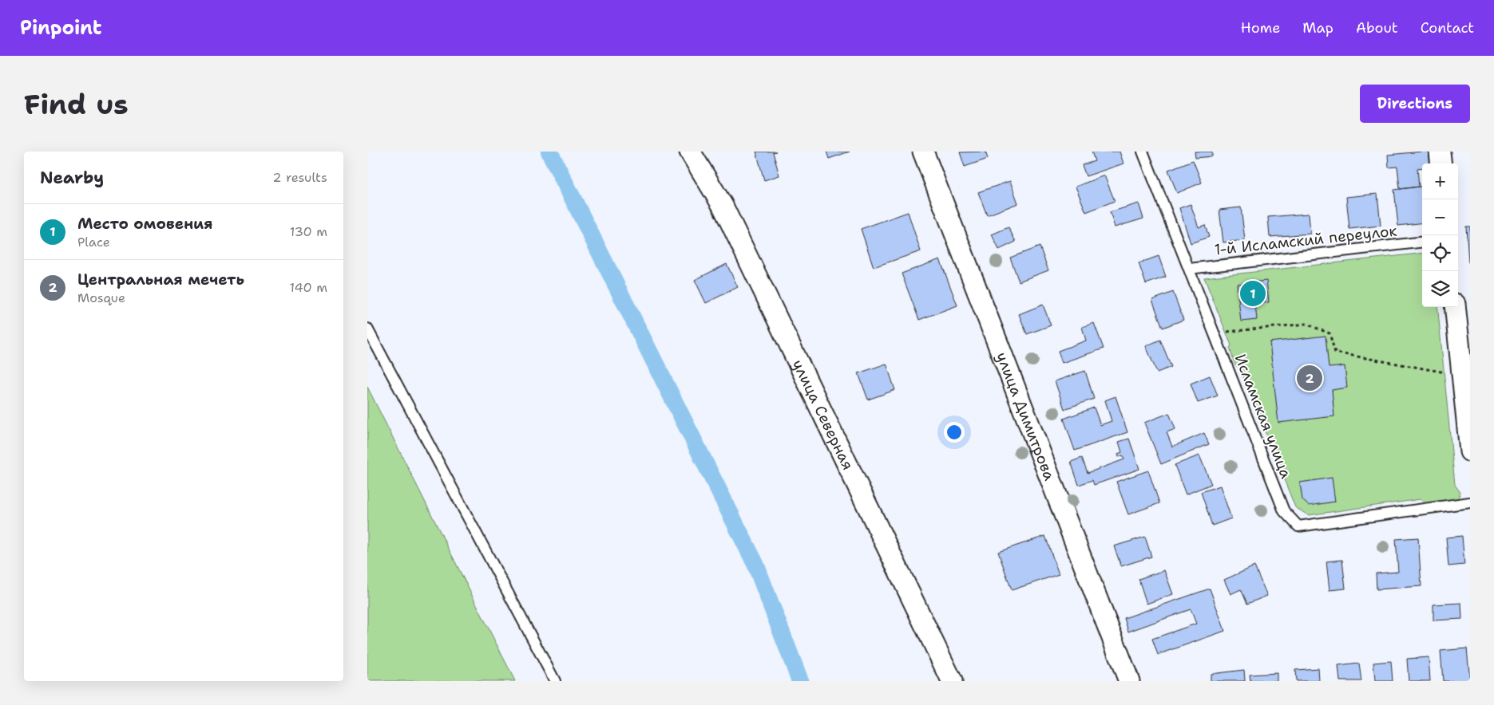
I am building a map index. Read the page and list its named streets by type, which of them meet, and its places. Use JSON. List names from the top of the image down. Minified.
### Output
{"streets":{"street":["улица Северная","улица Димитрова"],"lane":["1-й Исламский переулок","Исламская улица"]},"crossings":[["1-й Исламский переулок","Исламская улица"]],"page":{"header":"Pinpoint","nav":["Home","Map","About","Contact"],"buttons":"Directions","title":"Find us","heading":["Nearby","2 results"],"map_buttons":["+","−"],"list":[{"mark":"1","name":"Место омовения","note":"Place","value":"130 m"},{"mark":"2","name":"Центральная мечеть","note":"Mosque","value":"140 m"}],"pins":["1","2"]}}
